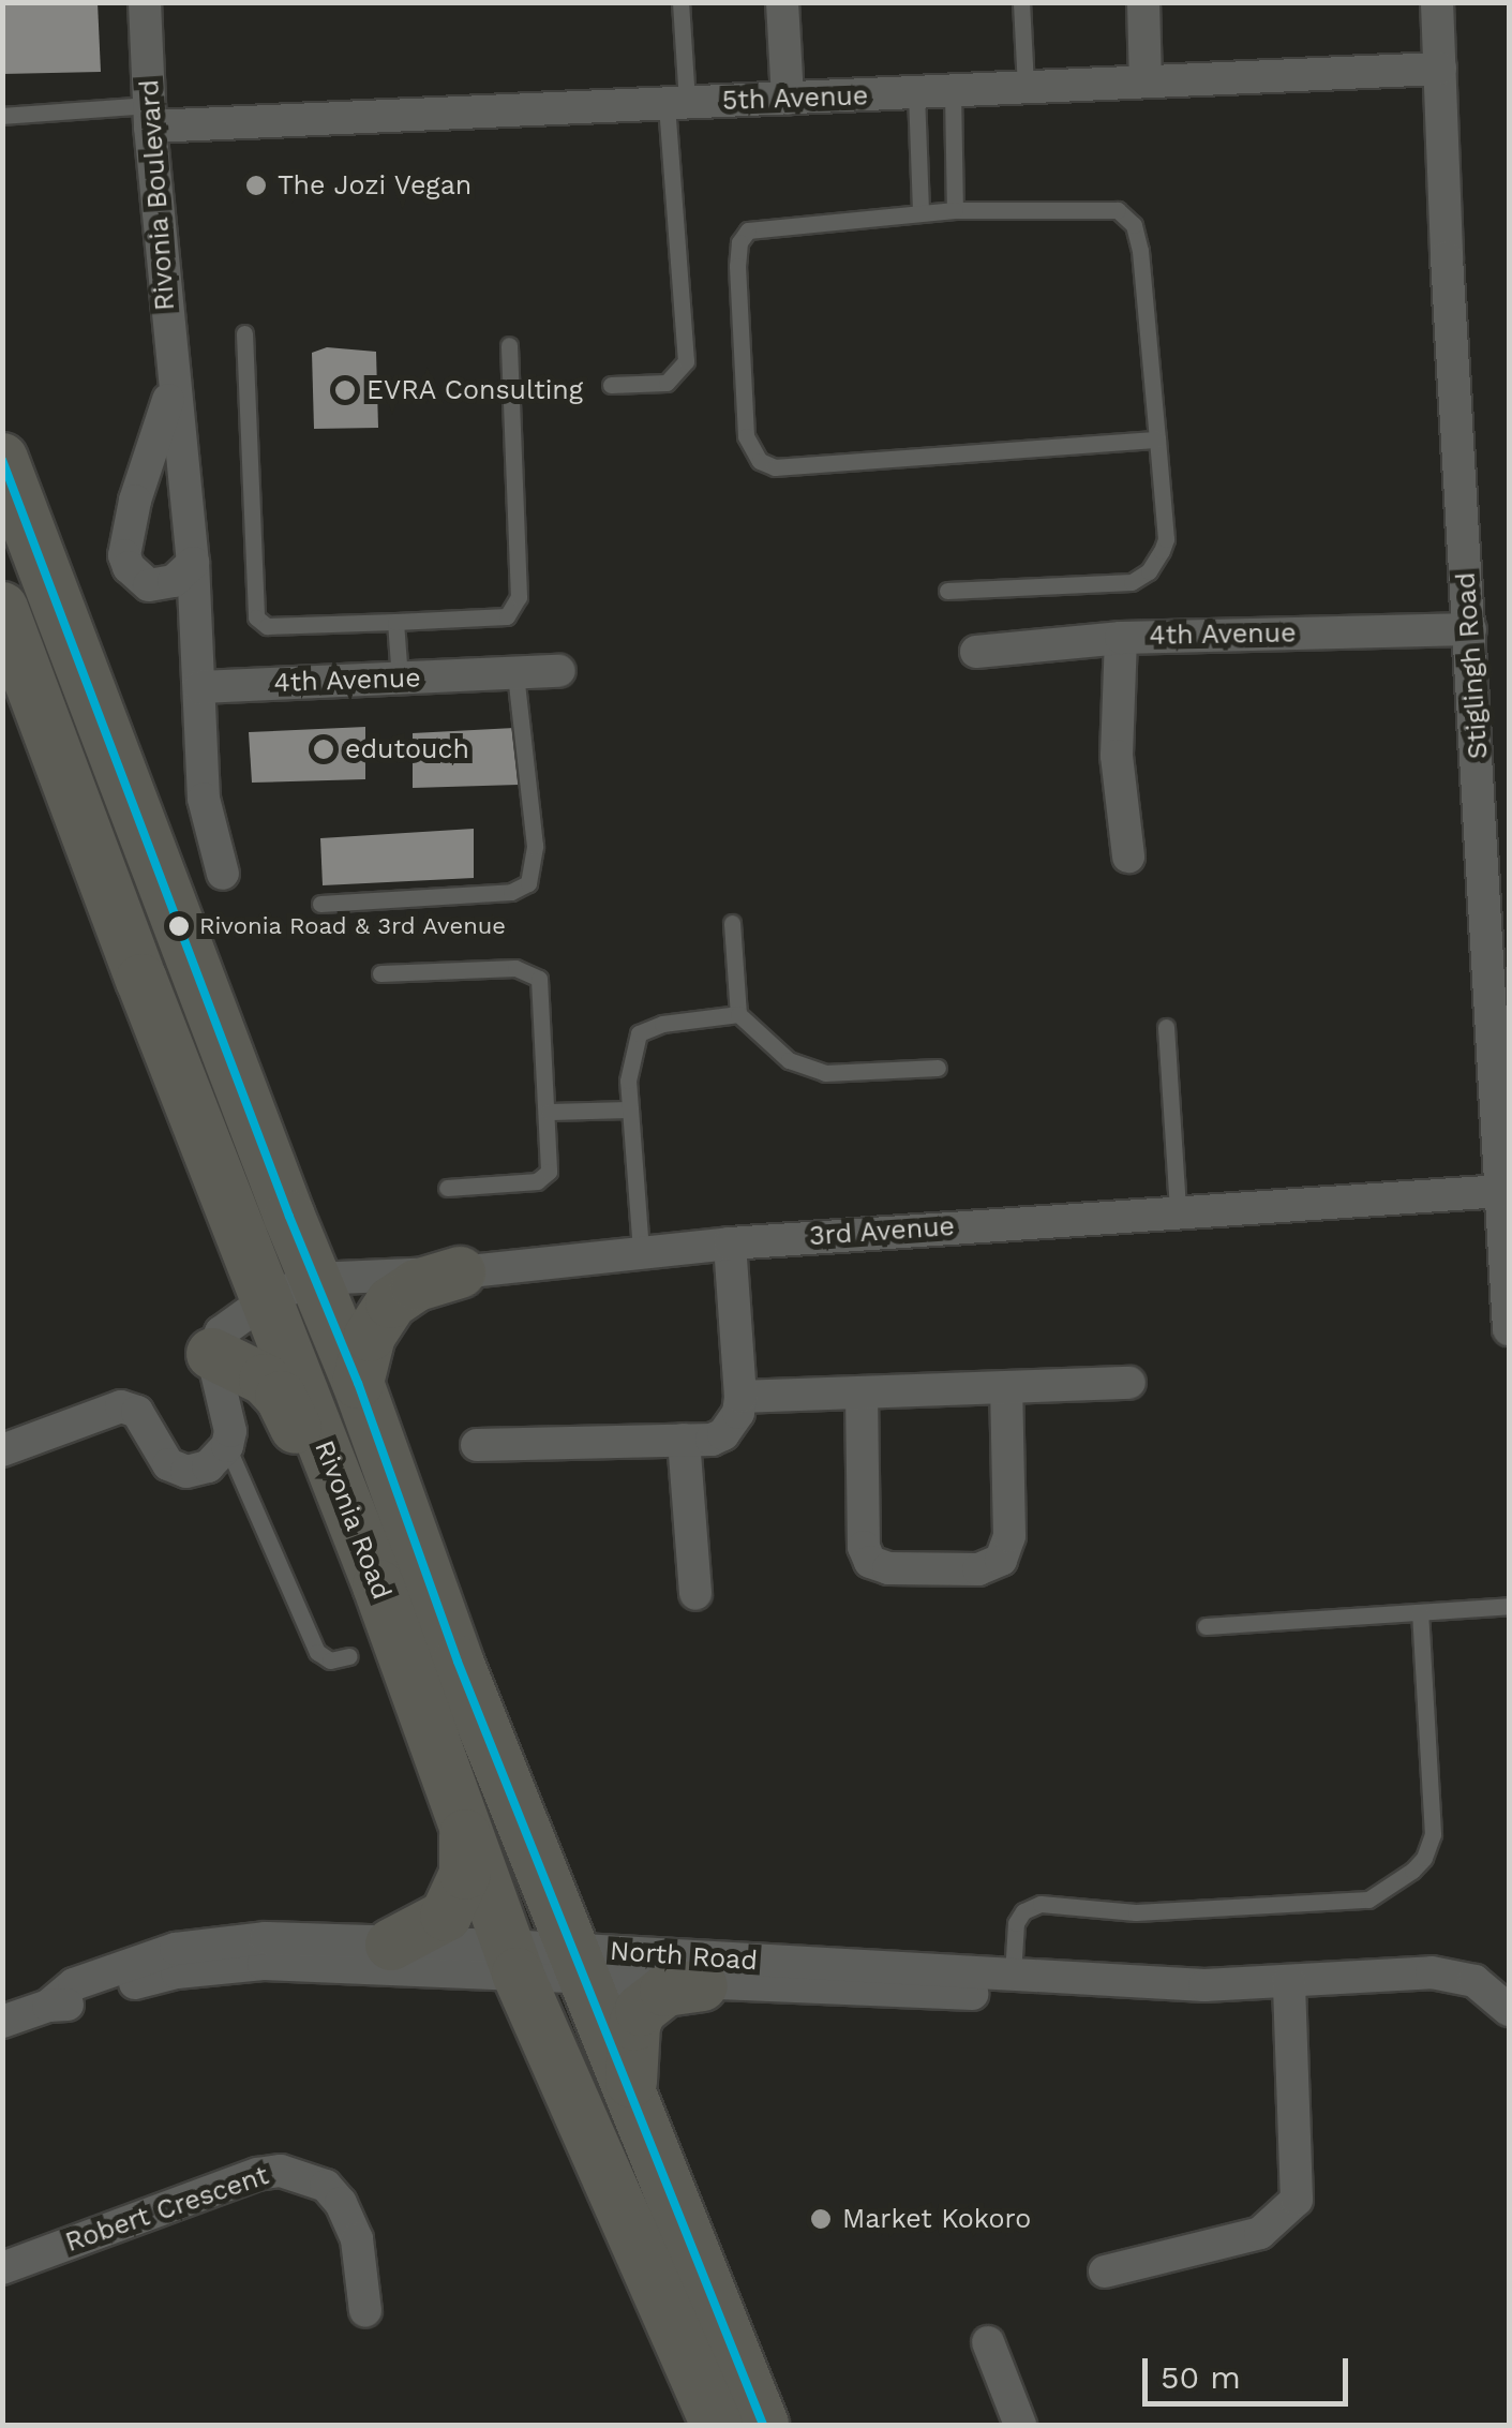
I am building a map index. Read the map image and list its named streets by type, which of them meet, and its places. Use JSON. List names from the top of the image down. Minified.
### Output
{"streets":{"main road":["Rivonia Road"],"street":["5th Avenue","Rivonia Boulevard","4th Avenue","Stiglingh Road","3rd Avenue","North Road","Robert Crescent"]},"crossings":[["5th Avenue","Rivonia Boulevard"],["5th Avenue","Stiglingh Road"],["Rivonia Boulevard","4th Avenue"],["4th Avenue","Stiglingh Road"],["Stiglingh Road","3rd Avenue"],["3rd Avenue","Rivonia Road"],["Rivonia Road","North Road"]],"places":["The Jozi Vegan","EVRA Consulting","edutouch","Rivonia Road & 3rd Avenue","Market Kokoro"],"scale_bar":"50 m"}
